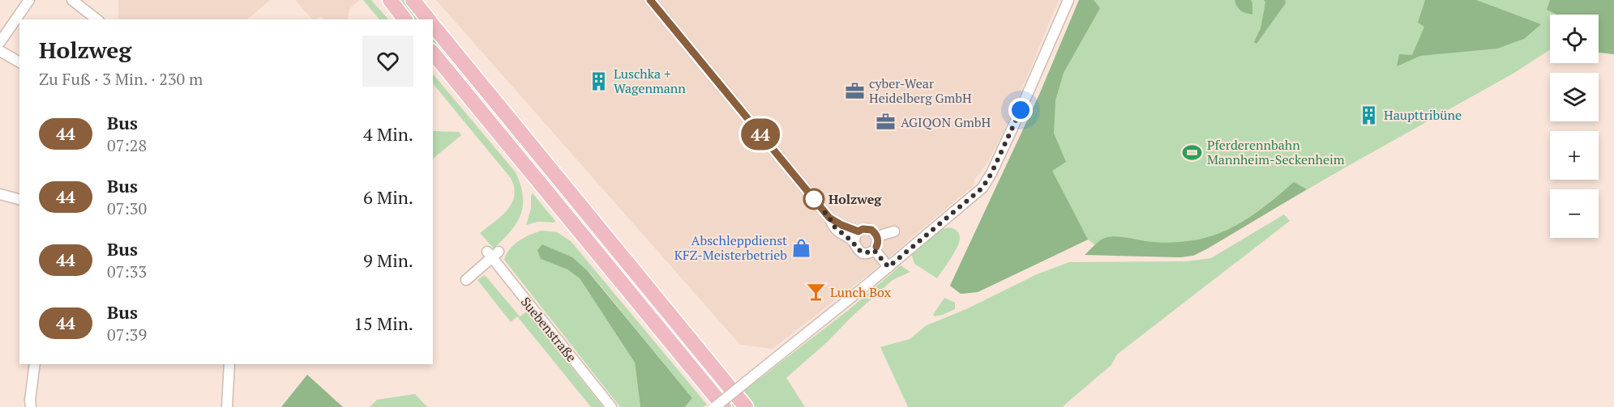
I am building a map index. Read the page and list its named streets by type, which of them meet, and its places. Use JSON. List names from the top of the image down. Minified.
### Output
{"streets":{"street":["Suebenstraße"]},"places":{"building":["Luschka + Wagenmann","Haupttribüne"],"office":["cyber-Wear Heidelberg GmbH","AGIQON GmbH"],"sports":["Pferderennbahn Mannheim-Seckenheim"],"other":["Holzweg"],"shop":["Abschleppdienst KFZ-Meisterbetrieb"],"bar":["Lunch Box"]},"lines":["bus line 44"],"page":{"on_map":"44","map_buttons":["+","−"],"heading":["Holzweg","Zu Fuß · 3 Min. · 230 m"],"list":[{"mark":"44","name":"Bus","note":"07:28","value":"4 Min."},{"mark":"44","name":"Bus","note":"07:30","value":"6 Min."},{"mark":"44","name":"Bus","note":"07:33","value":"9 Min."},{"mark":"44","name":"Bus","note":"07:39","value":"15 Min."}]}}
